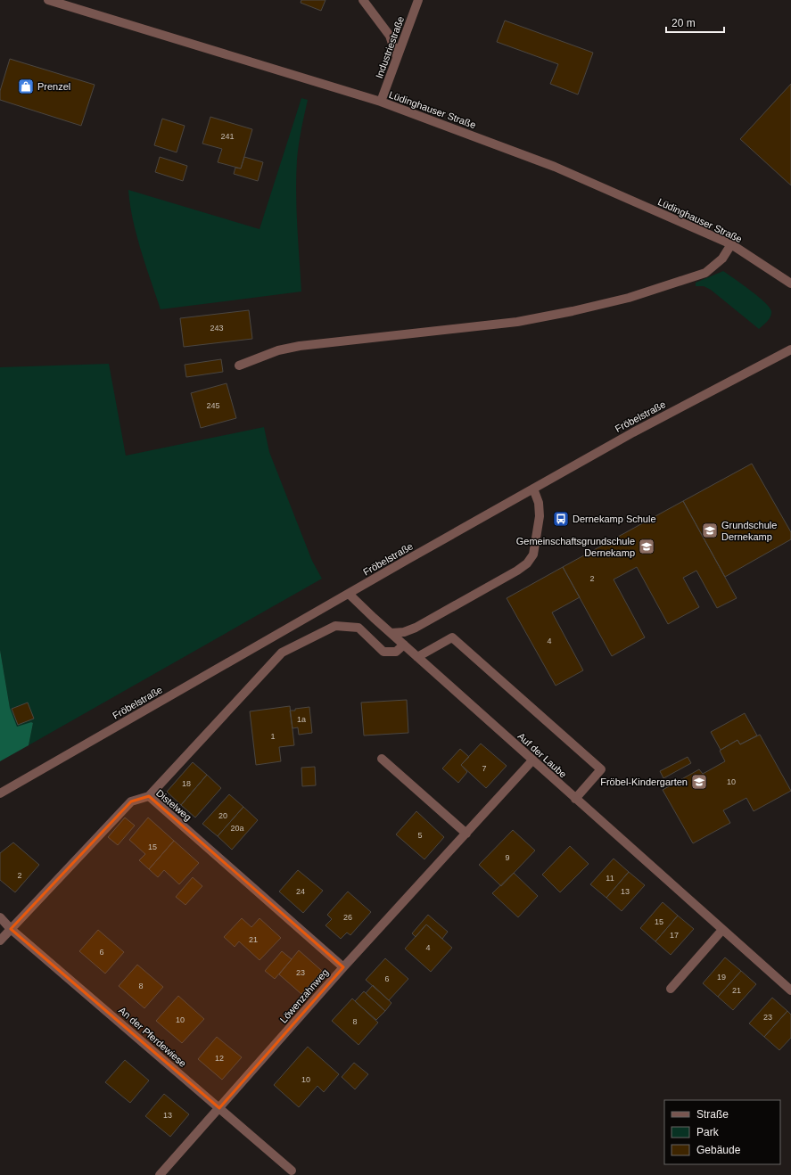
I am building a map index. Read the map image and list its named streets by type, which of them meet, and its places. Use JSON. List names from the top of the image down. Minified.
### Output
{"streets":{"street":["Industriestraße","Lüdinghauser Straße","Fröbelstraße","Auf der Laube","Distelweg","Löwenzahnweg","An der Pferdewiese"]},"crossings":[["Industriestraße","Lüdinghauser Straße"],["Fröbelstraße","Auf der Laube"],["Auf der Laube","Löwenzahnweg"],["Distelweg","Löwenzahnweg"],["Distelweg","An der Pferdewiese"],["Löwenzahnweg","An der Pferdewiese"]],"places":{"shop":["Prenzel"],"bus stop":["Dernekamp Schule"],"school or university":["Grundschule Dernekamp","Gemeinschaftsgrundschule Dernekamp","Fröbel-Kindergarten"]},"house_numbers":["241","243","245","2","4","1a","1","7","10","18","20","20a","5","15","9","2","11","24","13","26","15","17","21","4","6","23","19","6","8","21","23","10","8","12","10","13"],"legend":["Straße","Park","Gebäude"],"scale_bar":"20 m"}
